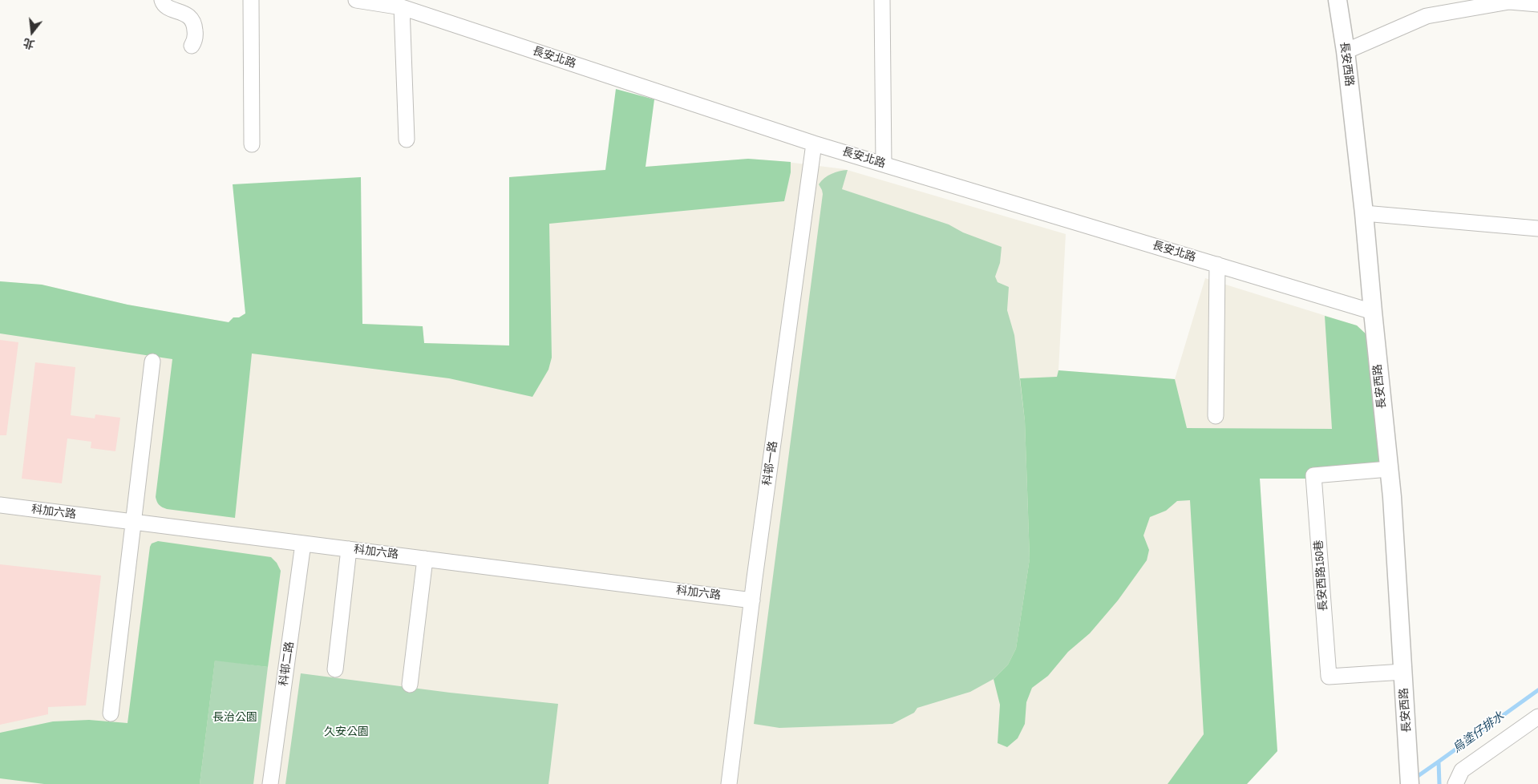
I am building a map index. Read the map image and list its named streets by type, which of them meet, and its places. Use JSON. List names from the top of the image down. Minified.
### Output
{"streets":{"main road":["長安西路"],"street":["長安北路","科邨一路","科加六路","長安西路150巷","科邨二路"]},"crossings":[["長安北路","長安西路"],["長安北路","科邨一路"],["長安西路","長安西路150巷"],["科邨一路","科加六路"],["科加六路","科邨二路"]],"water":["烏塗仔排水"],"parks":["長治公園","久安公園"],"north":"bottom"}
